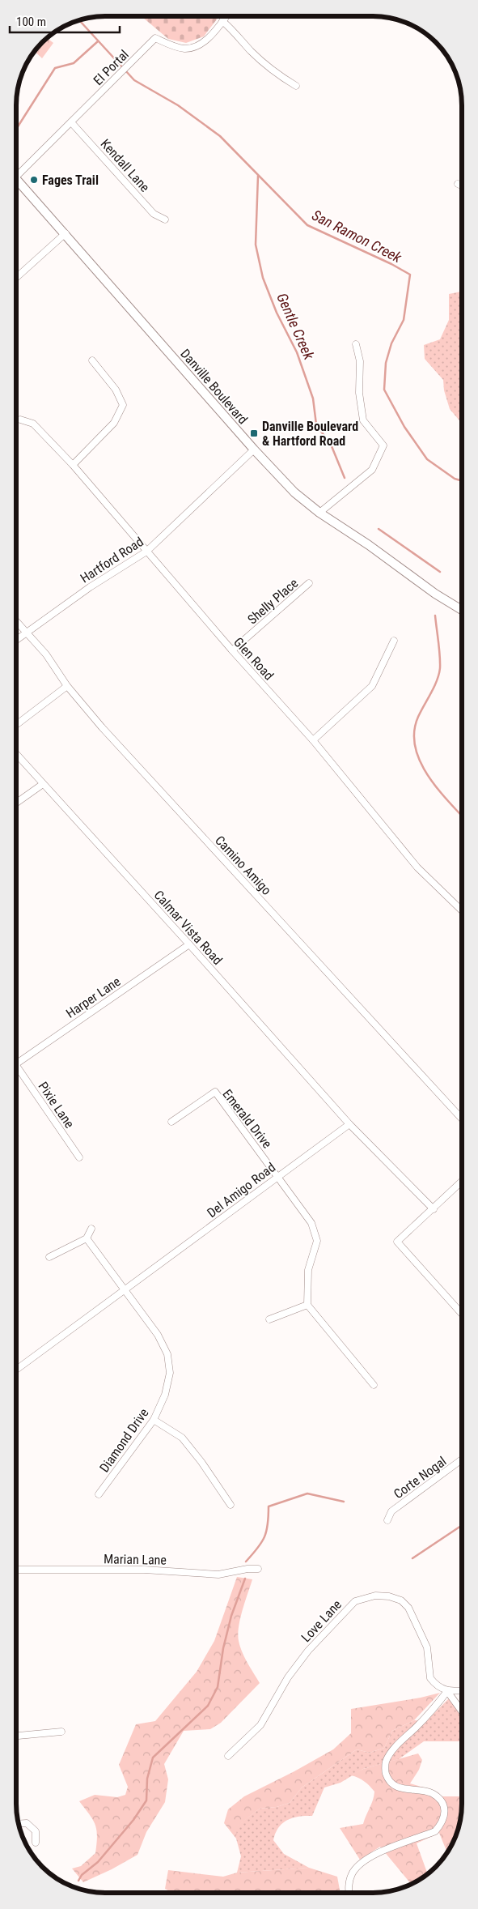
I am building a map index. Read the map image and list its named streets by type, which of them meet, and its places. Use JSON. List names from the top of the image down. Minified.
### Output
{"streets":{"main road":["Danville Boulevard"],"street":["El Portal","Kendall Lane","Hartford Road","Shelly Place","Glen Road","Camino Amigo","Calmar Vista Road","Harper Lane","Pixie Lane","Emerald Drive","Del Amigo Road","Diamond Drive","Corte Nogal","Marian Lane","Love Lane"]},"crossings":[["El Portal","Kendall Lane"],["Danville Boulevard","Hartford Road"],["Hartford Road","Glen Road"],["Hartford Road","Camino Amigo"],["Shelly Place","Glen Road"],["Calmar Vista Road","Harper Lane"],["Calmar Vista Road","Del Amigo Road"],["Emerald Drive","Del Amigo Road"],["Del Amigo Road","Diamond Drive"]],"water":["San Ramon Creek","Gentle Creek"],"places":{"other":["Fages Trail"],"transit":["Danville Boulevard & Hartford Road"]},"scale_bar":"100 m"}
